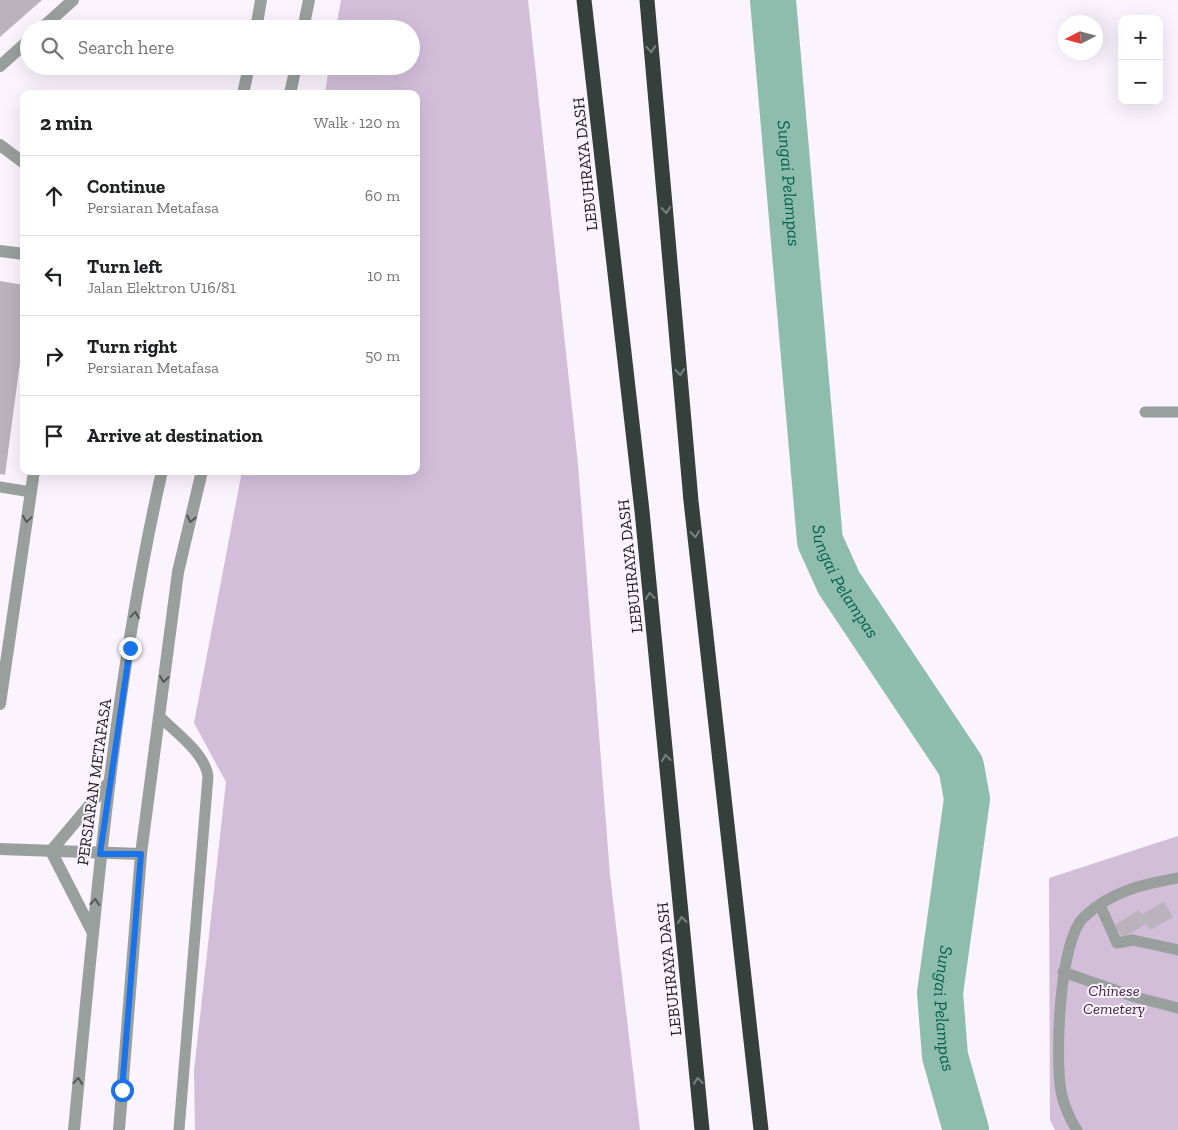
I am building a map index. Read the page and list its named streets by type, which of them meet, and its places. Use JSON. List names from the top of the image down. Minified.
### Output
{"streets":{"highway":["LEBUHRAYA DASH"],"street":["PERSIARAN METAFASA"]},"water":["Sungai Pelampas"],"parks":["Chinese Cemetery"],"north":"left","page":{"map_buttons":["+","−"],"search":"Search here","heading":["2 min","Walk · 120 m"],"list":[["Continue","Persiaran Metafasa","60 m"],["Turn left","Jalan Elektron U16/81","10 m"],["Turn right","Persiaran Metafasa","50 m"],"Arrive at destination"]}}
